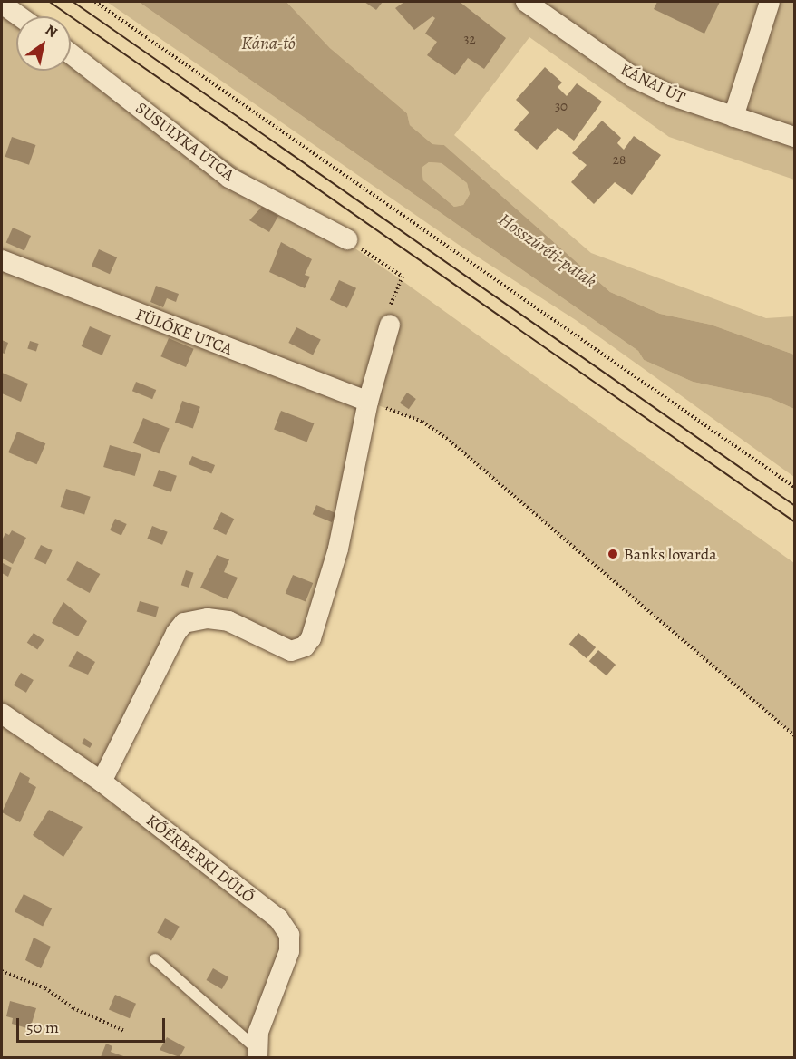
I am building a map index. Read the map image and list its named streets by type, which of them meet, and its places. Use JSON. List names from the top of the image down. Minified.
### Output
{"streets":{"street":["KÁNAI ÚT","SUSULYKA UTCA","FÜLŐKE UTCA","KŐÉRBERKI DŰLŐ"]},"water":["Kána-tó","Hosszúréti-patak"],"places":["Banks lovarda"],"house_numbers":["32","30","28"],"scale_bar":"50 m","north":"top right"}
